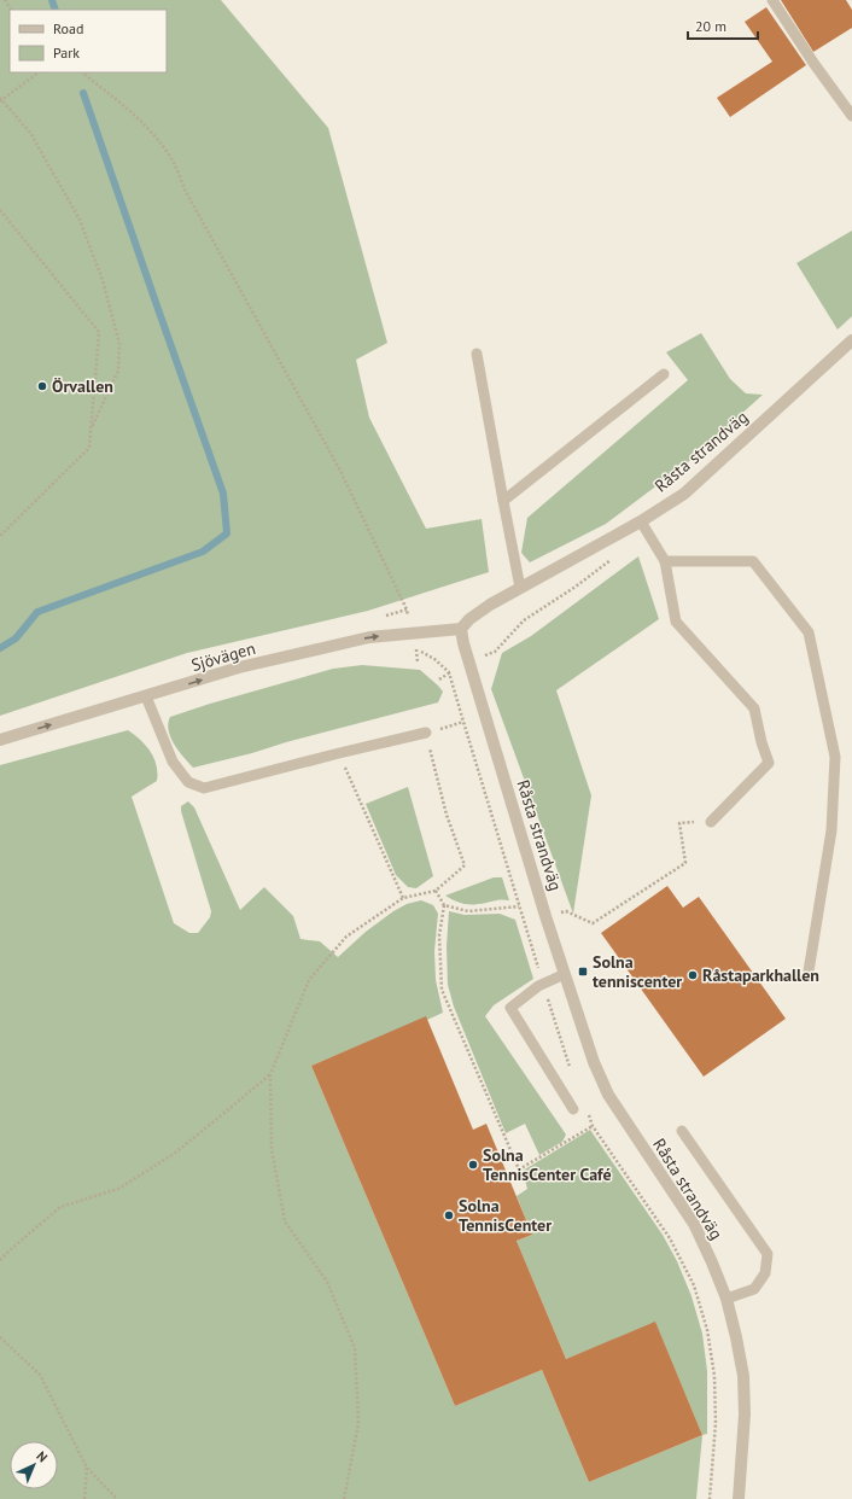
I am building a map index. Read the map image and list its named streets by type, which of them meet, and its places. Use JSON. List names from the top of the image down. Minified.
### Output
{"streets":{"street":["Råsta strandväg","Sjövägen"]},"crossings":[["Råsta strandväg","Sjövägen"]],"one_way":["Sjövägen"],"places":{"other":["Örvallen","Råstaparkhallen","Solna TennisCenter Café","Solna TennisCenter"],"transit":["Solna tenniscenter"]},"legend":["Road","Park"],"scale_bar":"20 m","north":"top right"}
